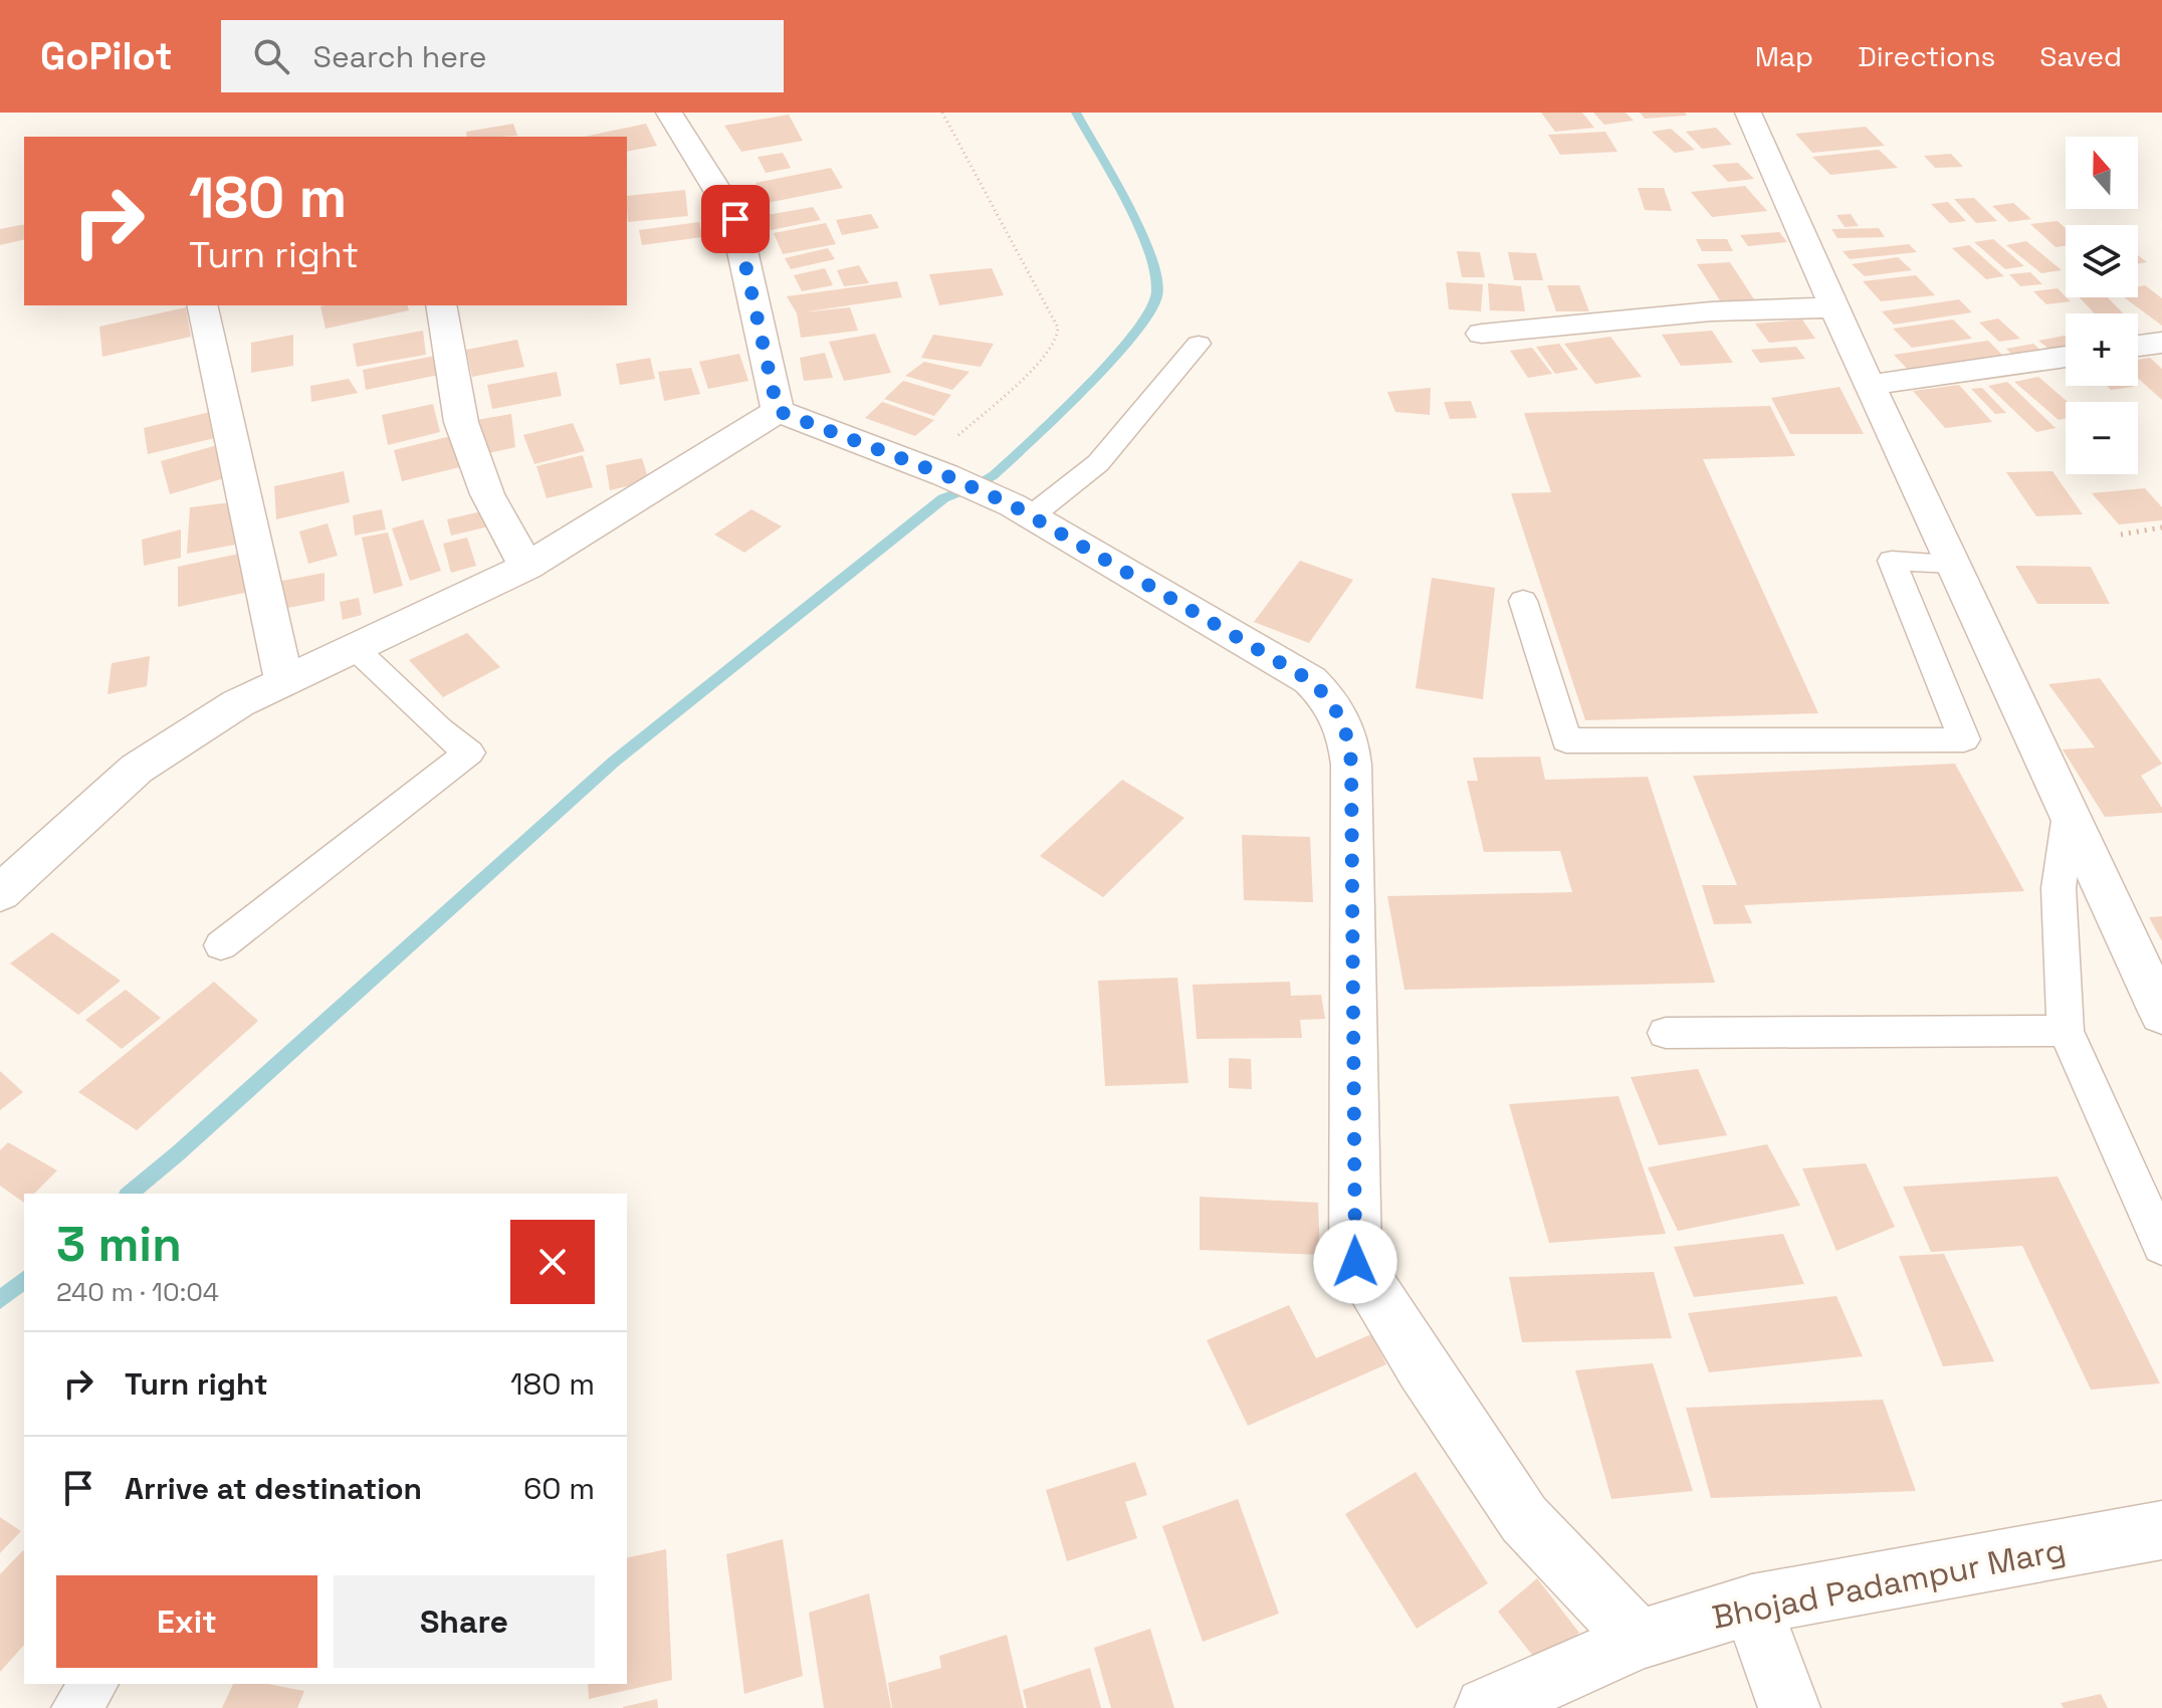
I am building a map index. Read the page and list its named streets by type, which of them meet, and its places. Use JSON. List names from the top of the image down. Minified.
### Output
{"streets":{"street":["Bhojad Padampur Marg"]},"north":"top","page":{"header":"GoPilot","search":"Search here","nav":["Map","Directions","Saved"],"map_buttons":["+","−"],"turn":["180 m","Turn right"],"heading":["3 min","240 m · 10:04"],"list":[{"name":"Turn right","value":"180 m"},{"name":"Arrive at destination","value":"60 m"}],"buttons":["Exit","Share"]}}
